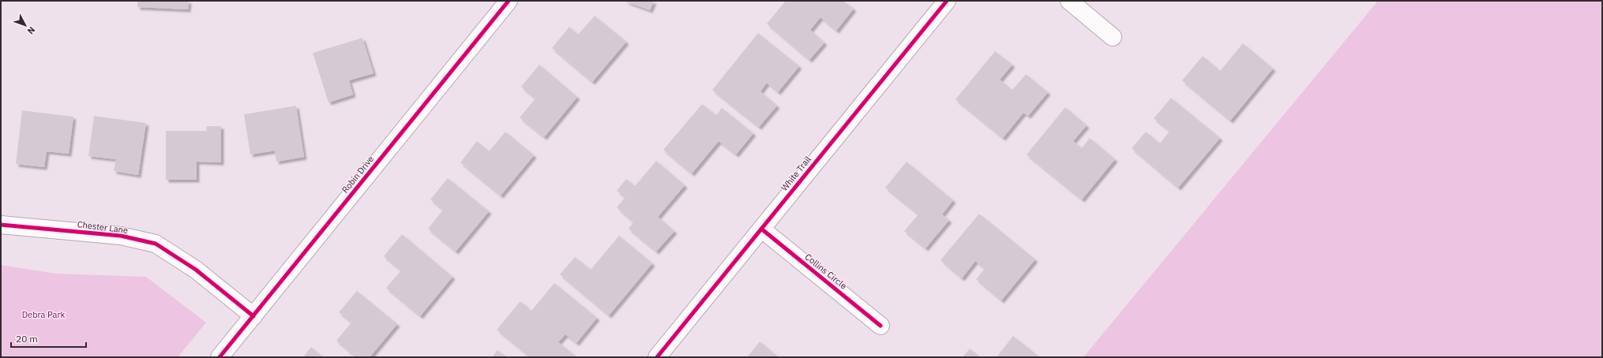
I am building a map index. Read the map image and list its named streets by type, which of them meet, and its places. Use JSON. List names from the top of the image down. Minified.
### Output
{"streets":{"street":["White Trail","Robin Drive","Chester Lane","Collins Circle"]},"crossings":[["White Trail","Collins Circle"],["Robin Drive","Chester Lane"]],"parks":["Debra Park"],"scale_bar":"20 m","north":"bottom right"}
